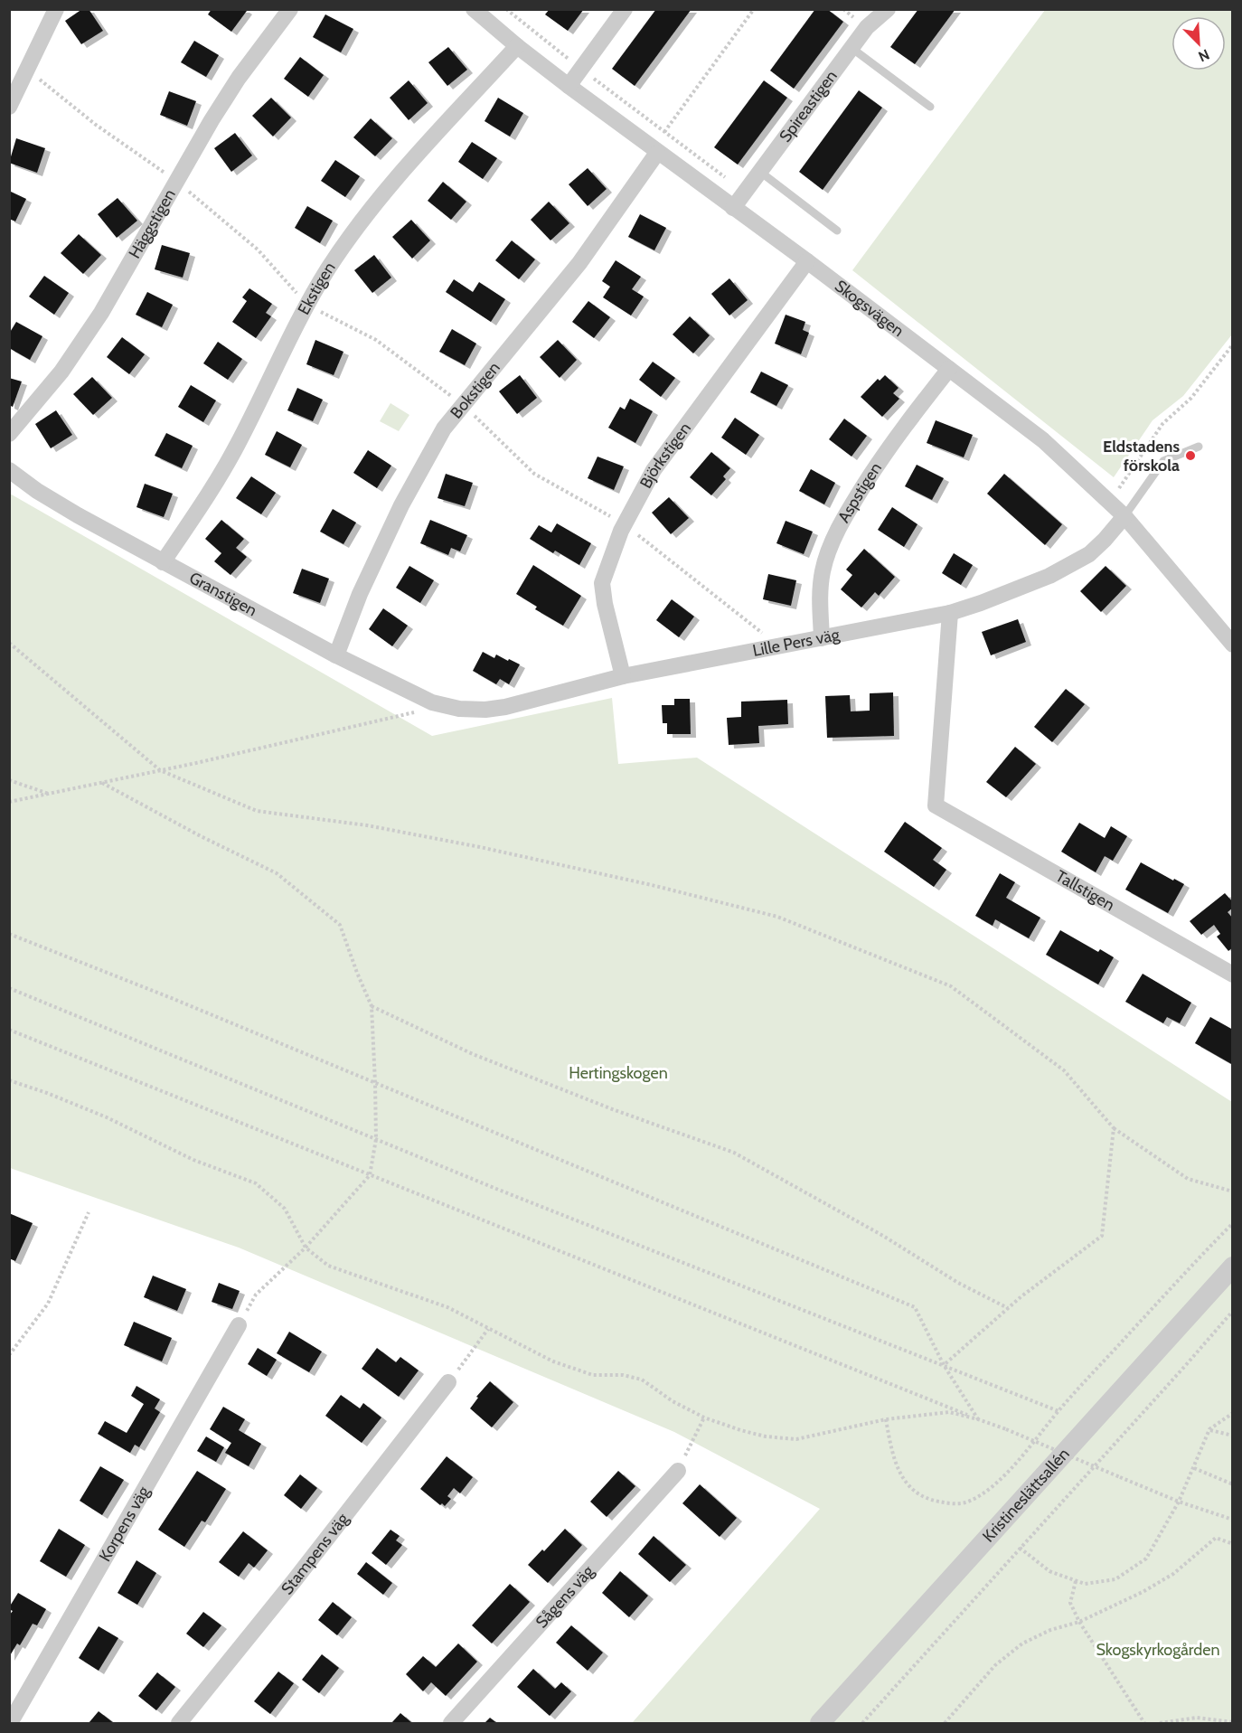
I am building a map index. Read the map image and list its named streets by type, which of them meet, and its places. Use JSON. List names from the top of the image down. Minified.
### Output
{"streets":{"street":["Spireastigen","Häggstigen","Ekstigen","Skogsvägen","Bokstigen","Björkstigen","Aspstigen","Granstigen","Lille Pers väg","Tallstigen","Kristineslättsallén","Korpens väg","Stampens väg","Sågens väg"]},"crossings":[["Spireastigen","Skogsvägen"],["Ekstigen","Skogsvägen"],["Ekstigen","Granstigen"],["Skogsvägen","Bokstigen"],["Skogsvägen","Björkstigen"],["Skogsvägen","Aspstigen"],["Skogsvägen","Lille Pers väg"],["Bokstigen","Granstigen"],["Björkstigen","Lille Pers väg"],["Aspstigen","Lille Pers väg"],["Granstigen","Lille Pers väg"],["Lille Pers väg","Tallstigen"]],"parks":["Hertingskogen","Skogskyrkogården"],"places":["Eldstadens förskola"],"north":"bottom right"}
